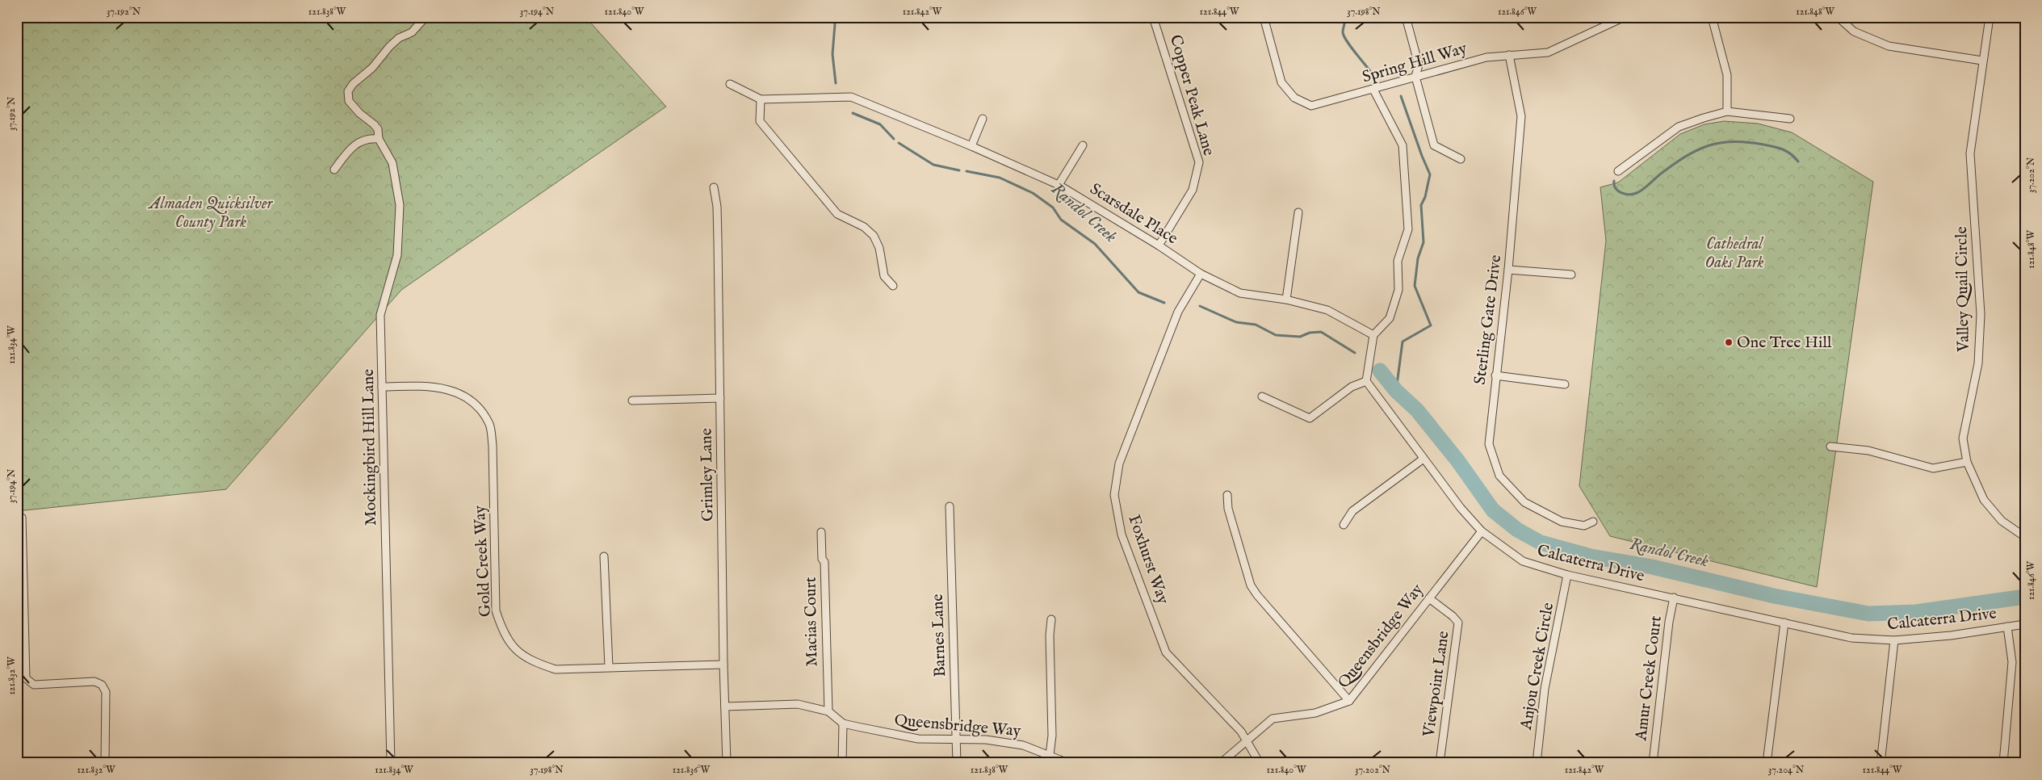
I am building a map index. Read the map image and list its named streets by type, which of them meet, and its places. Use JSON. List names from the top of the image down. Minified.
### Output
{"streets":{"street":["Spring Hill Way","Copper Peak Lane","Scarsdale Place","Valley Quail Circle","Sterling Gate Drive","Mockingbird Hill Lane","Grimley Lane","Foxhurst Way","Gold Creek Way","Calcaterra Drive","Macias Court","Barnes Lane","Queensbridge Way","Anjou Creek Circle","Amur Creek Court","Viewpoint Lane"]},"crossings":[["Spring Hill Way","Sterling Gate Drive"],["Copper Peak Lane","Scarsdale Place"],["Scarsdale Place","Foxhurst Way"],["Mockingbird Hill Lane","Gold Creek Way"],["Grimley Lane","Gold Creek Way"],["Grimley Lane","Queensbridge Way"],["Foxhurst Way","Queensbridge Way"],["Calcaterra Drive","Queensbridge Way"],["Calcaterra Drive","Anjou Creek Circle"],["Calcaterra Drive","Amur Creek Court"],["Macias Court","Queensbridge Way"],["Barnes Lane","Queensbridge Way"],["Queensbridge Way","Viewpoint Lane"]],"water":["Randol Creek"],"parks":["Almaden Quicksilver County Park","Cathedral Oaks Park"],"places":["One Tree Hill"],"coordinates":["37.192°N","121.838°W","37.194°N","121.840°W","121.842°W","121.844°W","37.198°N","121.846°W","121.848°W","37.202°N","121.834°W","121.832°W","121.836°W","37.204°N"]}
